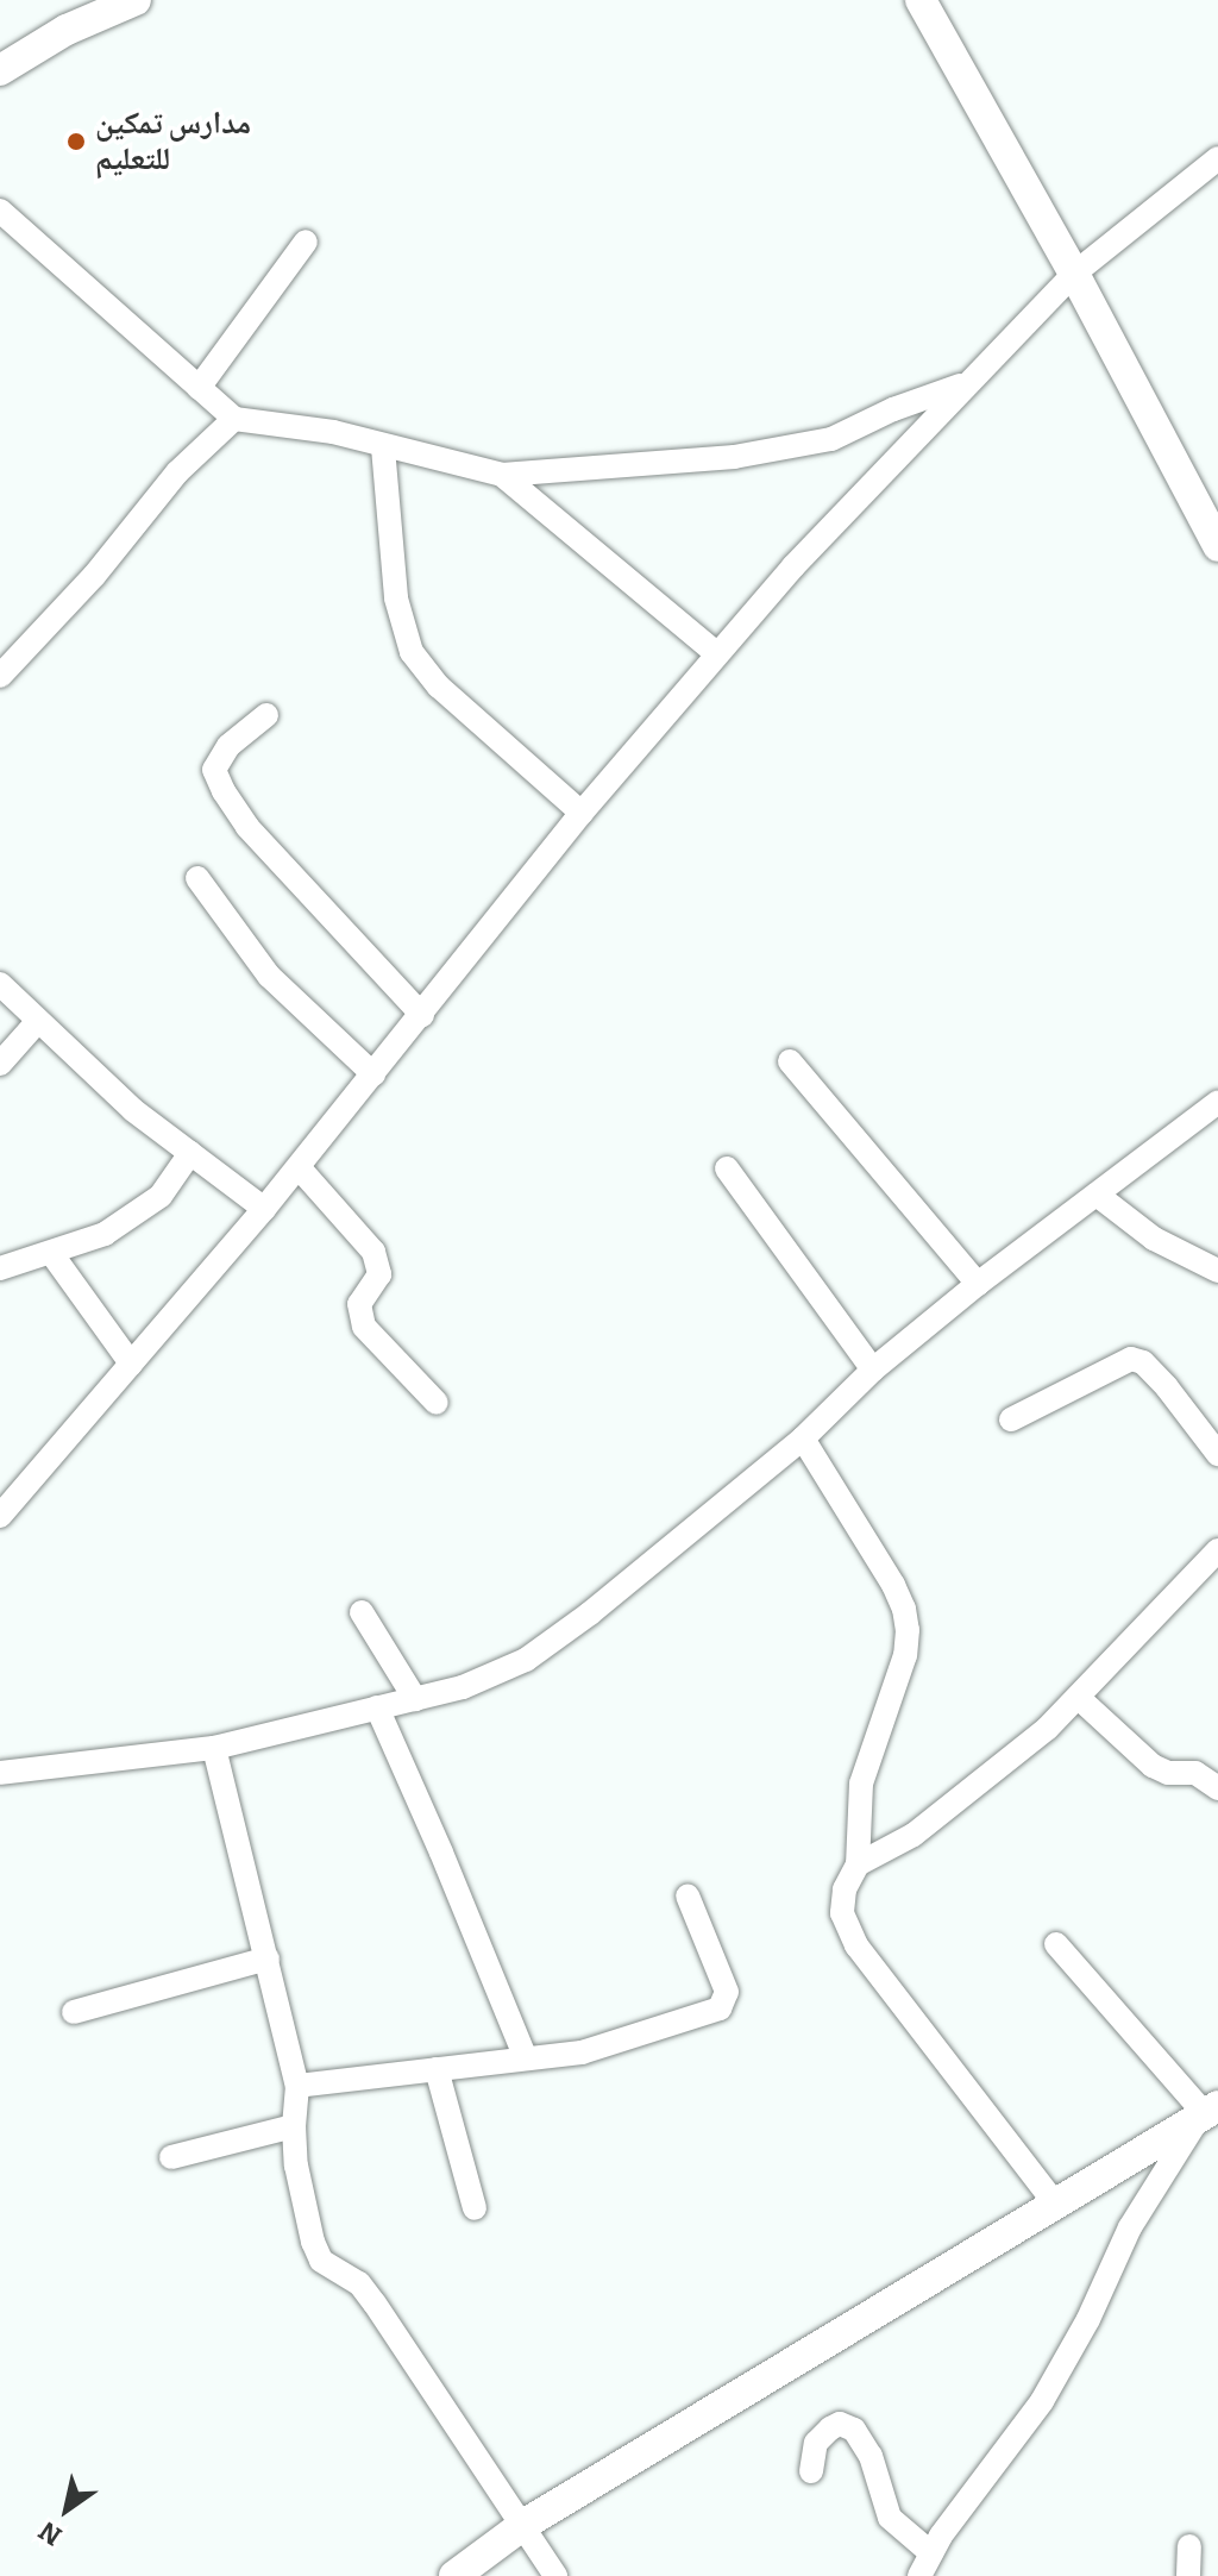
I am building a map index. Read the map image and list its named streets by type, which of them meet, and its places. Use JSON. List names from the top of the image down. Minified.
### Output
{"places":["مدارس تمكين للتعليم"],"north":"bottom left"}
